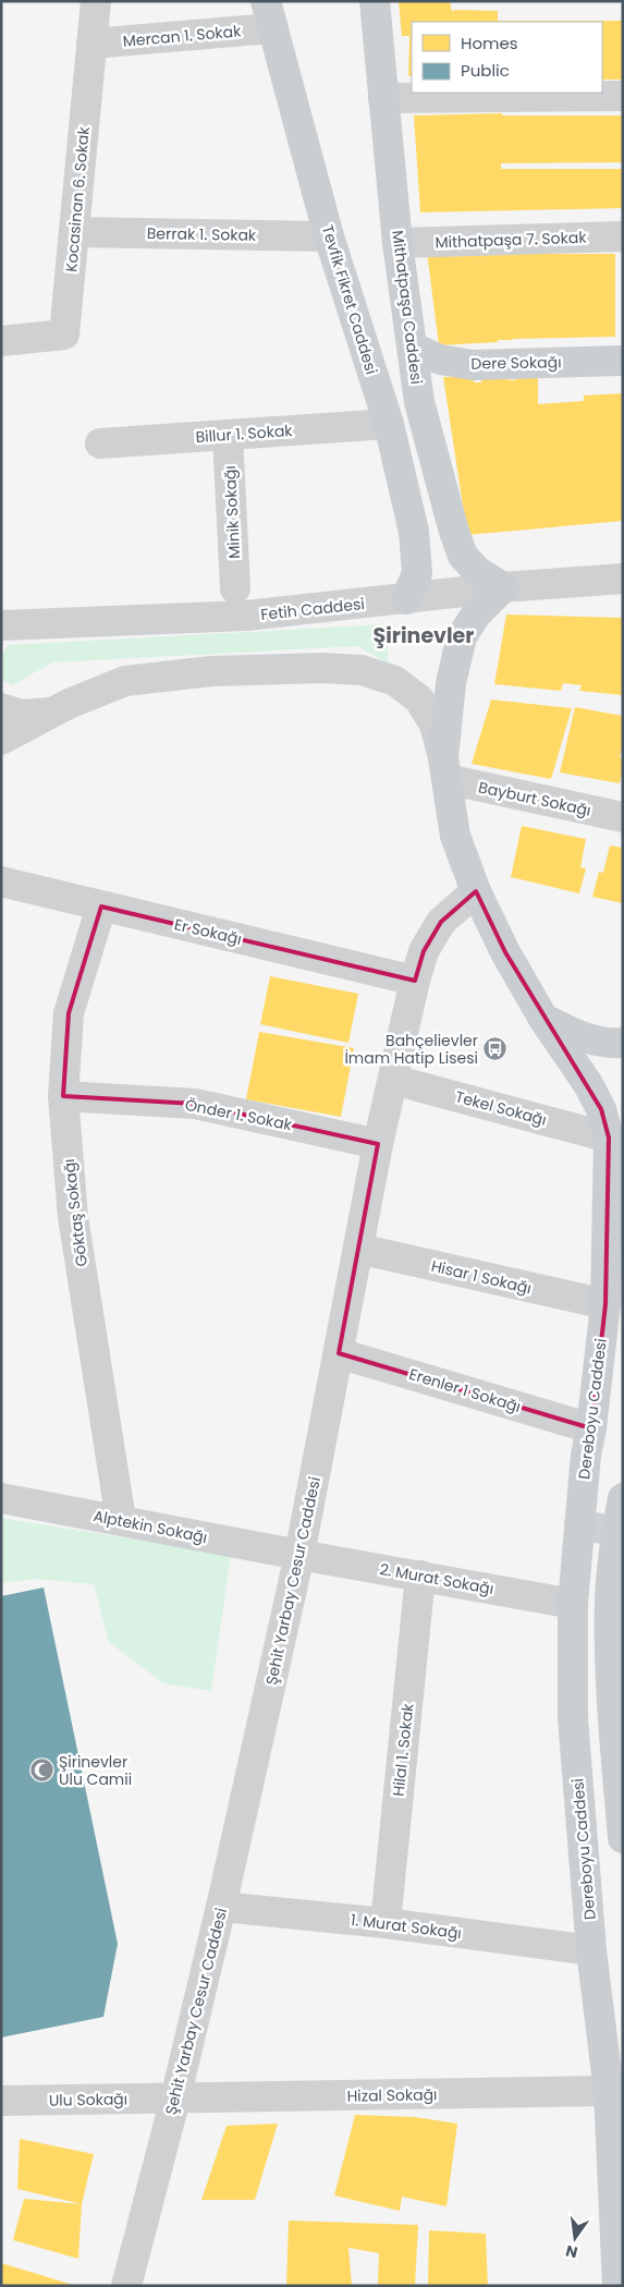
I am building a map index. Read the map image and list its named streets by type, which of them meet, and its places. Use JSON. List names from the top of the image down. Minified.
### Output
{"streets":{"main road":["Tevfik Fikret Caddesi","Mithatpaşa Caddesi","Dere Sokağı","Dereboyu Caddesi"],"street":["Mercan 1. Sokak","Kocasinan 6. Sokak","Berrak 1. Sokak","Mithatpaşa 7. Sokak","Billur 1. Sokak","Minik Sokağı","Fetih Caddesi","Bayburt Sokağı","Er Sokağı","Tekel Sokağı","Önder 1. Sokak","Göktaş Sokağı","Hisar 1 Sokağı","Erenler 1 Sokağı","Alptekin Sokağı","2. Murat Sokağı","Şehit Yarbay Cesur Caddesi","Hilal 1. Sokak","1. Murat Sokağı","Hizal Sokağı","Ulu Sokağı"]},"crossings":[["Mercan 1. Sokak","Kocasinan 6. Sokak"],["Mercan 1. Sokak","Tevfik Fikret Caddesi"],["Kocasinan 6. Sokak","Berrak 1. Sokak"],["Berrak 1. Sokak","Tevfik Fikret Caddesi"],["Mithatpaşa 7. Sokak","Mithatpaşa Caddesi"],["Tevfik Fikret Caddesi","Billur 1. Sokak"],["Tevfik Fikret Caddesi","Fetih Caddesi"],["Mithatpaşa Caddesi","Dere Sokağı"],["Mithatpaşa Caddesi","Fetih Caddesi"],["Mithatpaşa Caddesi","Dereboyu Caddesi"],["Billur 1. Sokak","Minik Sokağı"],["Fetih Caddesi","Dereboyu Caddesi"],["Bayburt Sokağı","Dereboyu Caddesi"],["Er Sokağı","Göktaş Sokağı"],["Er Sokağı","Şehit Yarbay Cesur Caddesi"],["Tekel Sokağı","Dereboyu Caddesi"],["Tekel Sokağı","Şehit Yarbay Cesur Caddesi"],["Önder 1. Sokak","Göktaş Sokağı"],["Önder 1. Sokak","Şehit Yarbay Cesur Caddesi"],["Göktaş Sokağı","Alptekin Sokağı"],["Hisar 1 Sokağı","Dereboyu Caddesi"],["Hisar 1 Sokağı","Şehit Yarbay Cesur Caddesi"],["Erenler 1 Sokağı","Dereboyu Caddesi"],["Erenler 1 Sokağı","Şehit Yarbay Cesur Caddesi"],["Dereboyu Caddesi","2. Murat Sokağı"],["Dereboyu Caddesi","Şehit Yarbay Cesur Caddesi"],["Dereboyu Caddesi","1. Murat Sokağı"],["Dereboyu Caddesi","Hizal Sokağı"],["Alptekin Sokağı","2. Murat Sokağı"],["Alptekin Sokağı","Şehit Yarbay Cesur Caddesi"],["2. Murat Sokağı","Şehit Yarbay Cesur Caddesi"],["2. Murat Sokağı","Hilal 1. Sokak"],["Şehit Yarbay Cesur Caddesi","1. Murat Sokağı"],["Şehit Yarbay Cesur Caddesi","Hizal Sokağı"],["Şehit Yarbay Cesur Caddesi","Ulu Sokağı"],["Hilal 1. Sokak","1. Murat Sokağı"],["Hizal Sokağı","Ulu Sokağı"]],"districts":["Şirinevler"],"places":{"bus stop":["Bahçelievler İmam Hatip Lisesi"],"mosque":["Şirinevler Ulu Camii"]},"legend":["Homes","Public"],"north":"bottom"}
